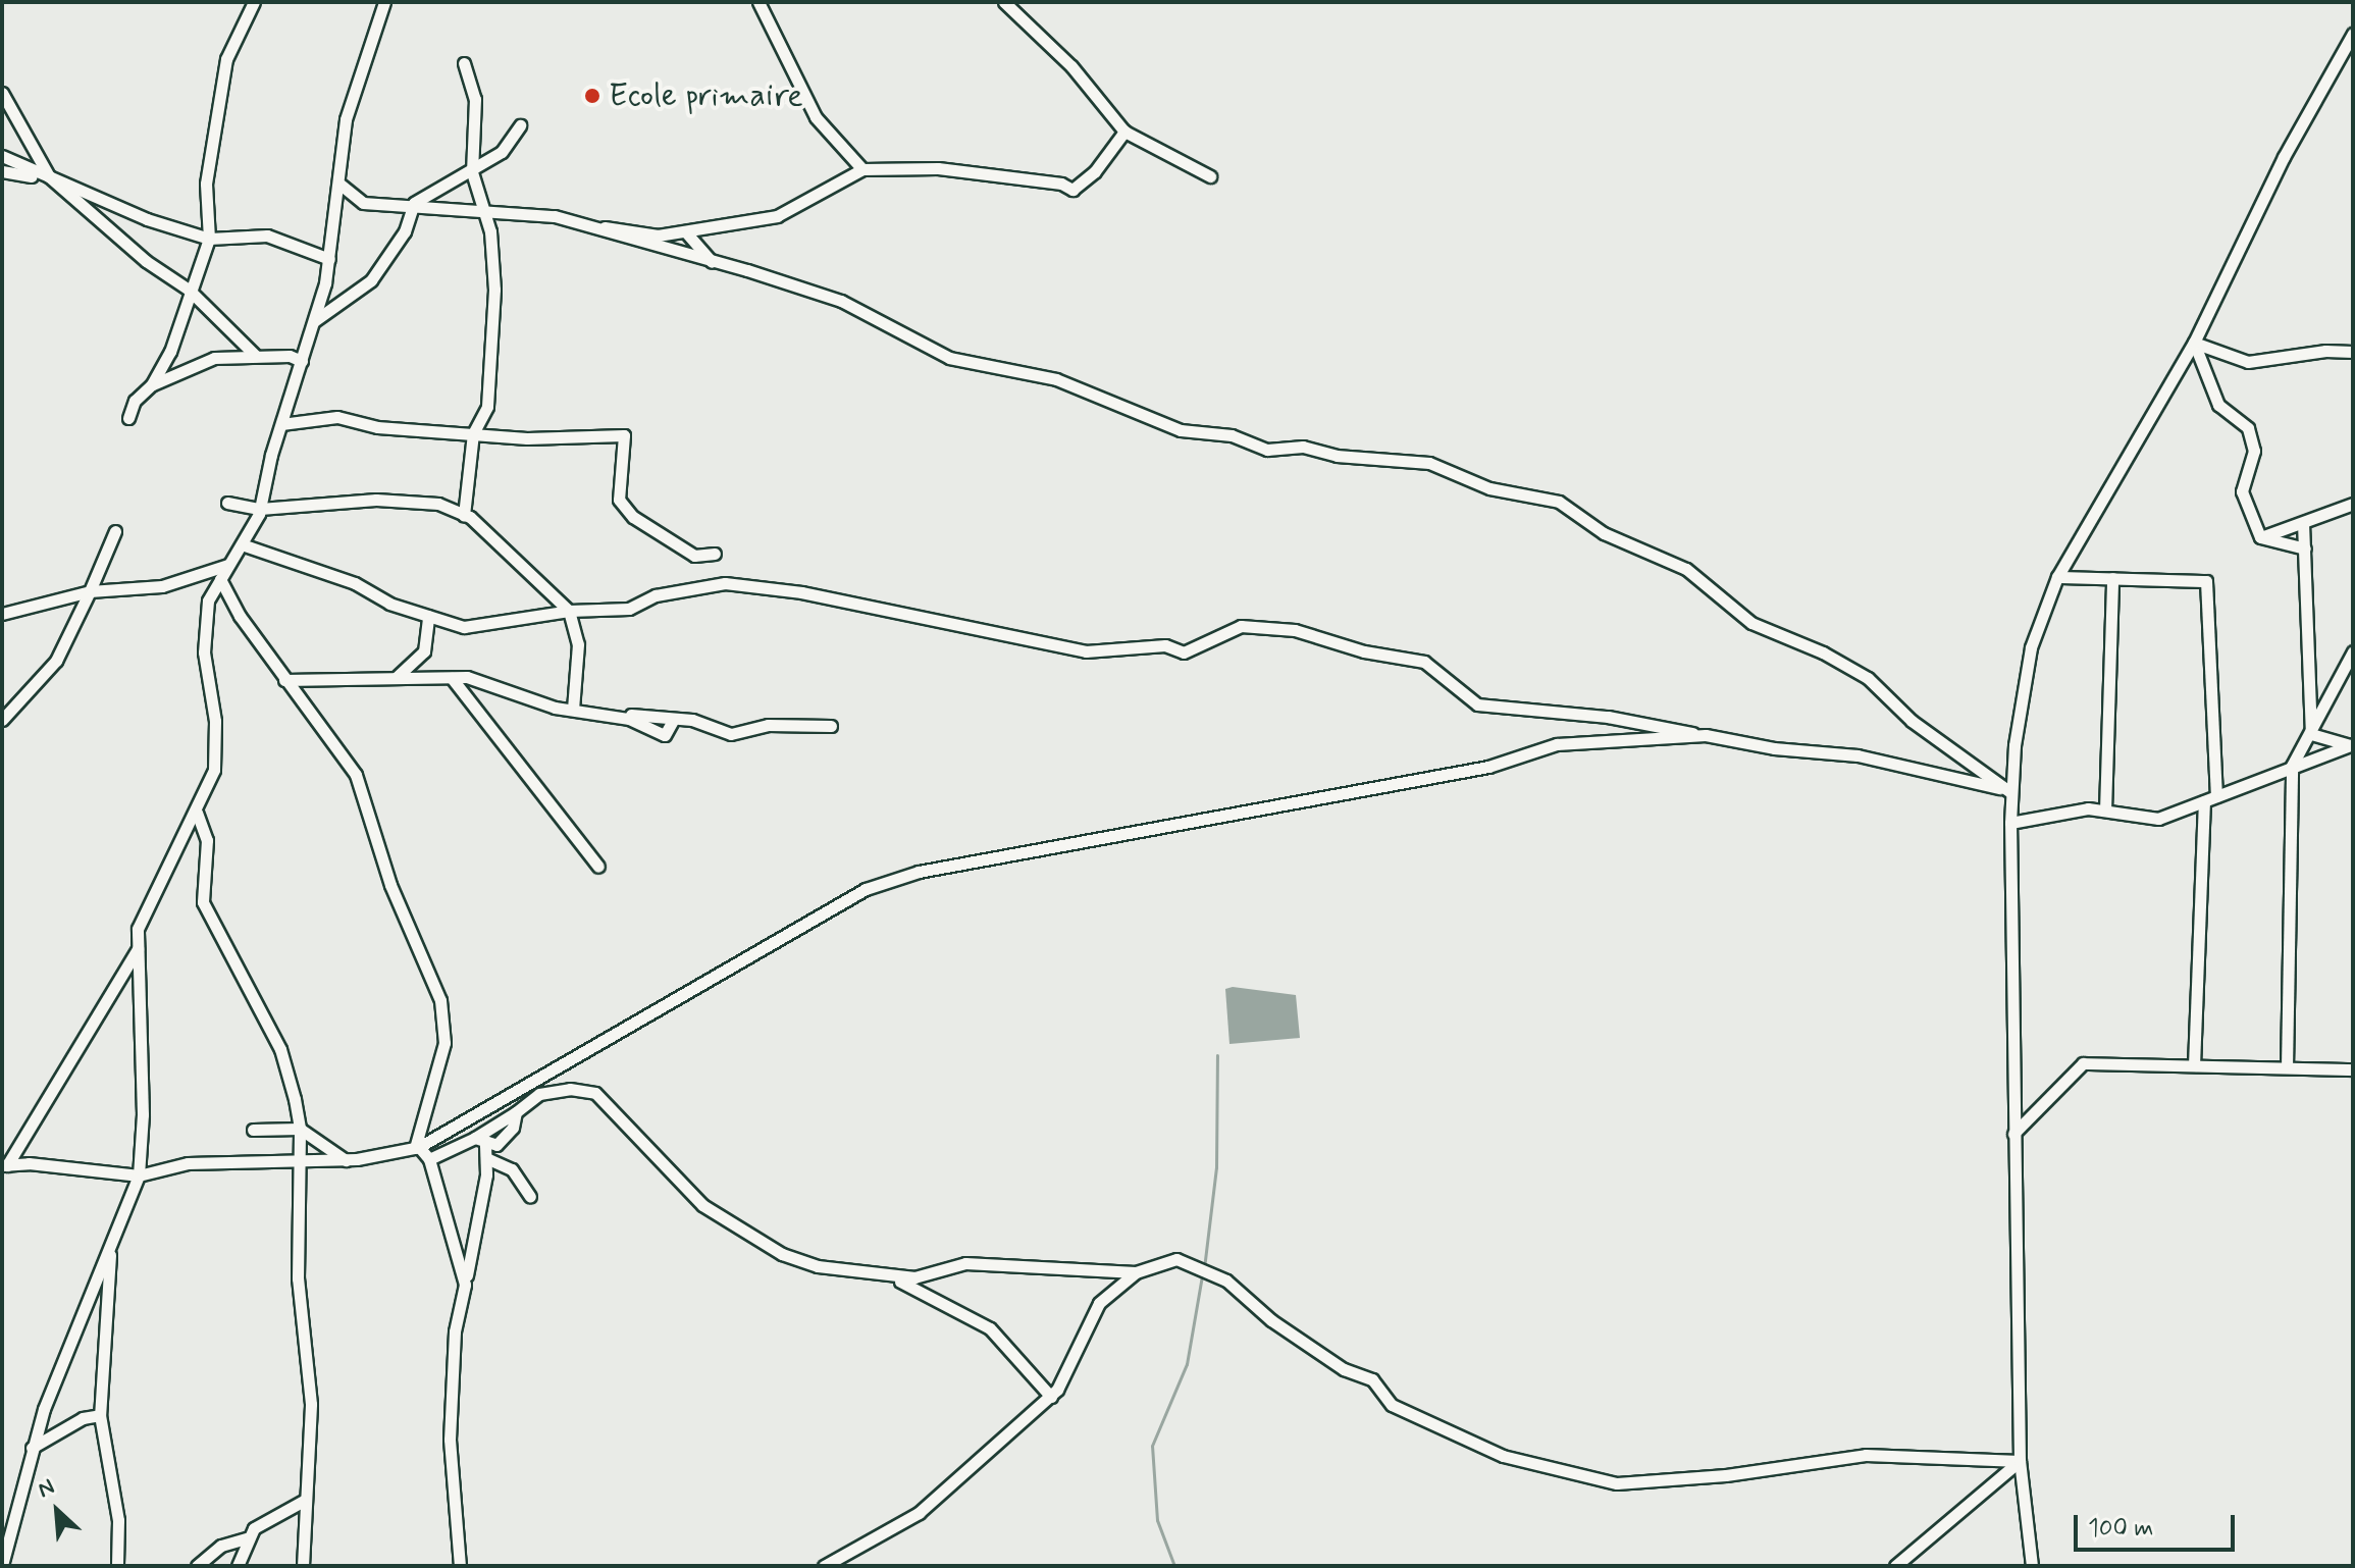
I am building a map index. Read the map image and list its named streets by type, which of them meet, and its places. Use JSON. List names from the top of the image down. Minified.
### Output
{"places":["Ecole primaire"],"scale_bar":"100 m","north":"top left"}
